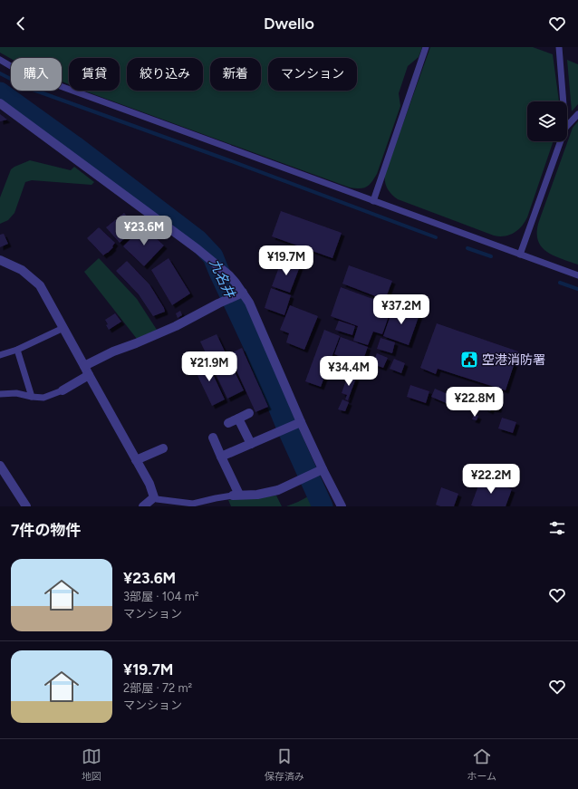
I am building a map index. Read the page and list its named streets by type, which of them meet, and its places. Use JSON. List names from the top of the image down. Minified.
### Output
{"water":["九名井"],"places":{"public building":["空港消防署"]},"page":{"header":"Dwello","chip":["購入","賃貸","絞り込み","新着","マンション"],"price":["¥23.6M","¥19.7M","¥37.2M","¥21.9M","¥34.4M","¥22.8M","¥22.2M"],"heading":"7件の物件","list":[{"name":"¥23.6M","note":"3部屋 · 104 m² · マンション"},{"name":"¥19.7M","note":"2部屋 · 72 m² · マンション"}],"tabs":["地図","保存済み","ホーム"]}}
